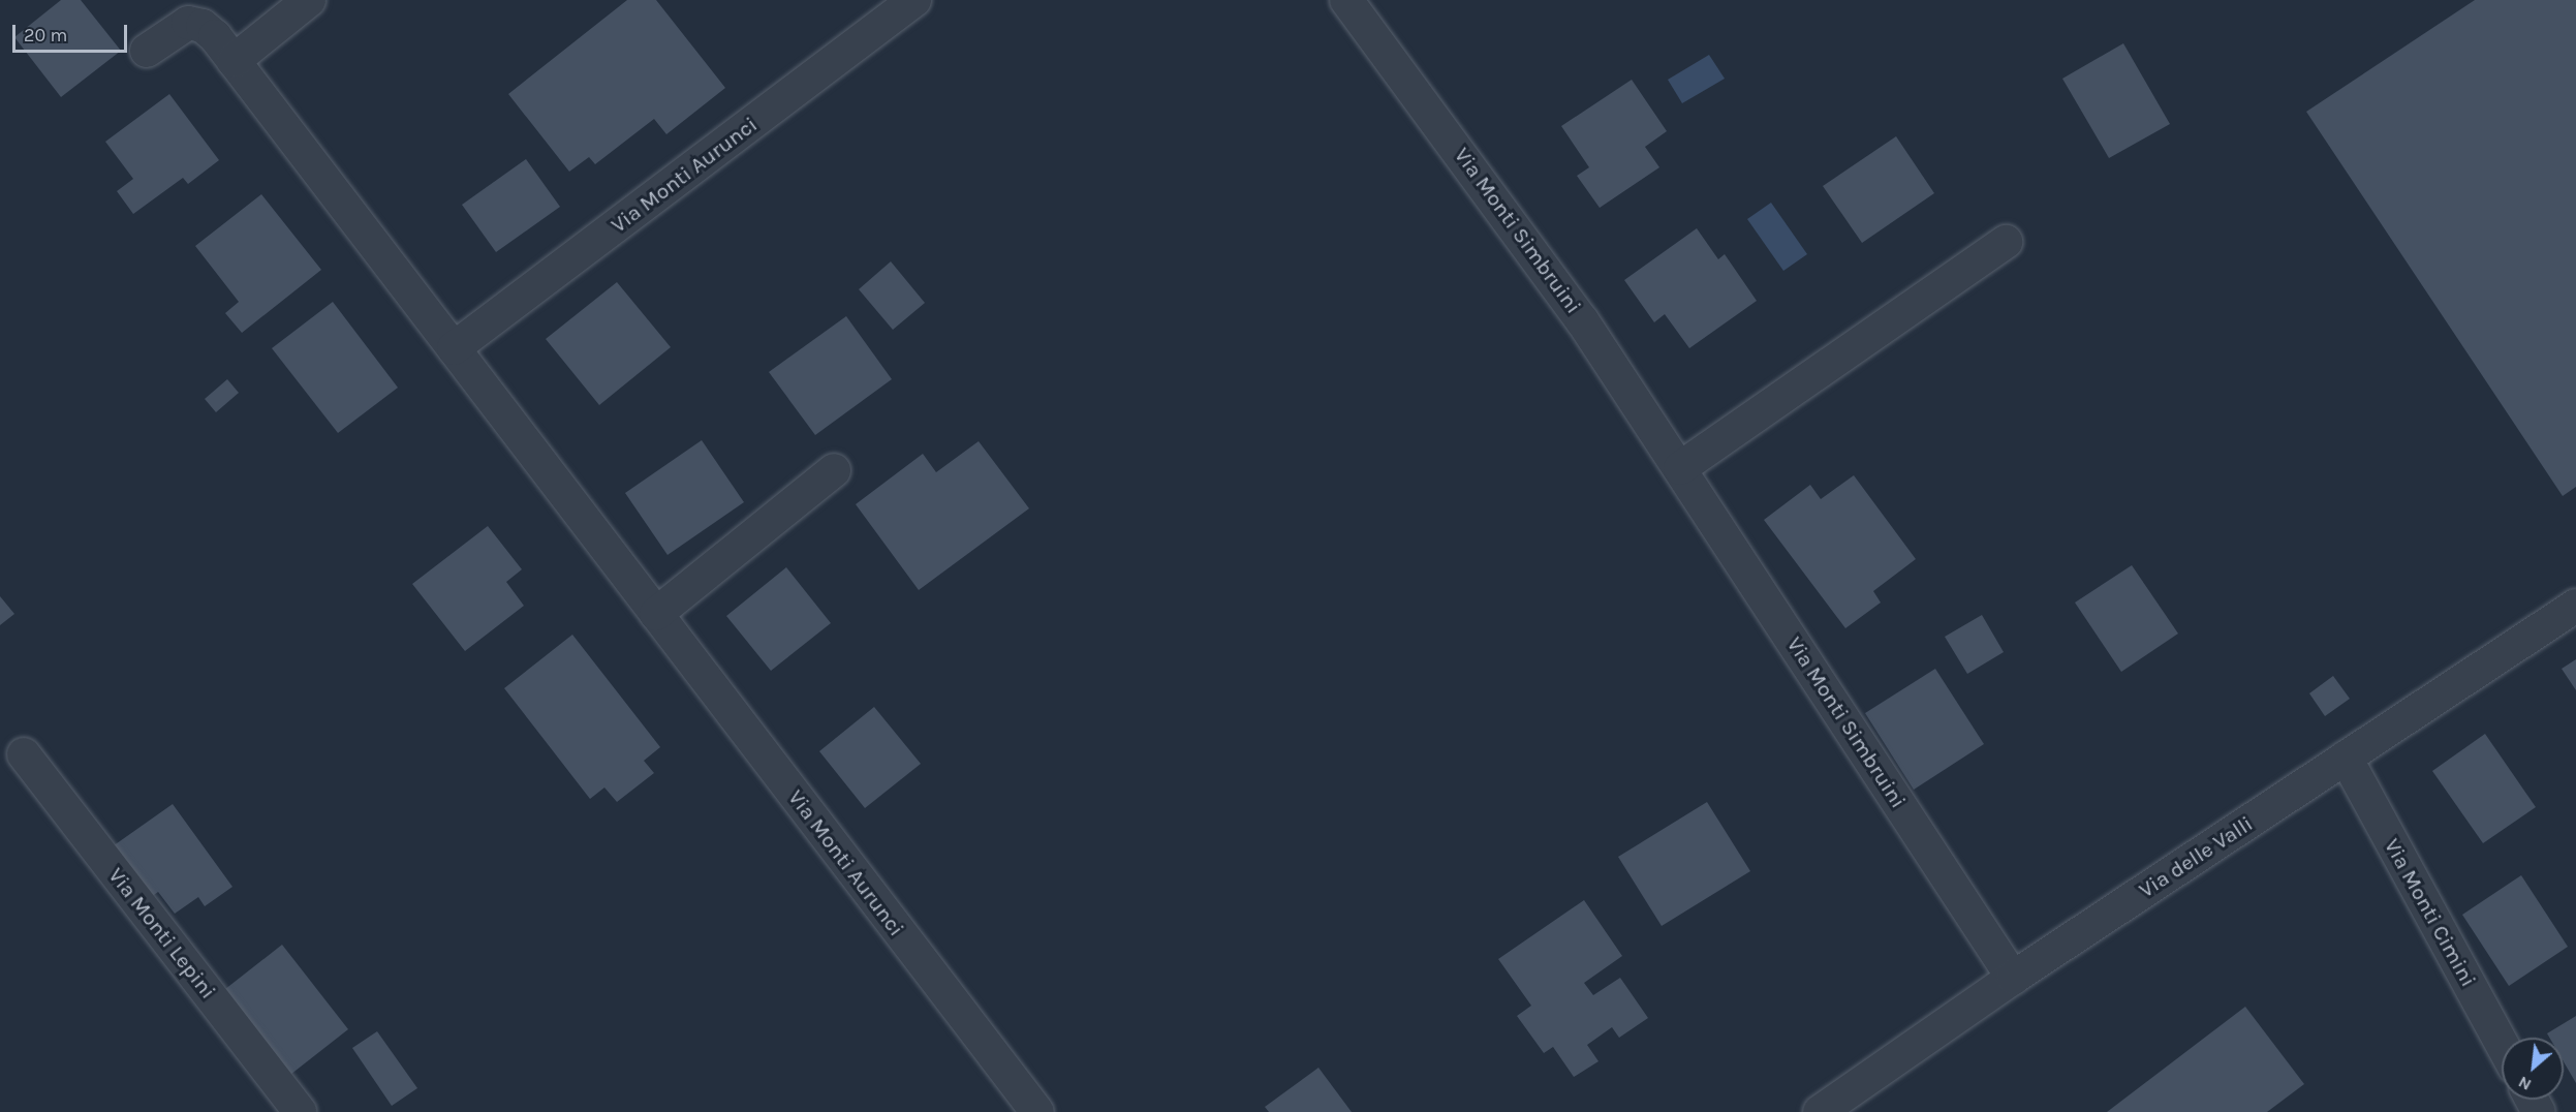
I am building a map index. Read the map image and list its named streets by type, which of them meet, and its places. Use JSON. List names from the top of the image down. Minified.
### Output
{"streets":{"street":["Via Monti Aurunci","Via Monti Simbruini","Via delle Valli","Via Monti Cimini","Via Monti Lepini"]},"crossings":[["Via Monti Simbruini","Via delle Valli"],["Via delle Valli","Via Monti Cimini"]],"scale_bar":"20 m","north":"bottom left"}
